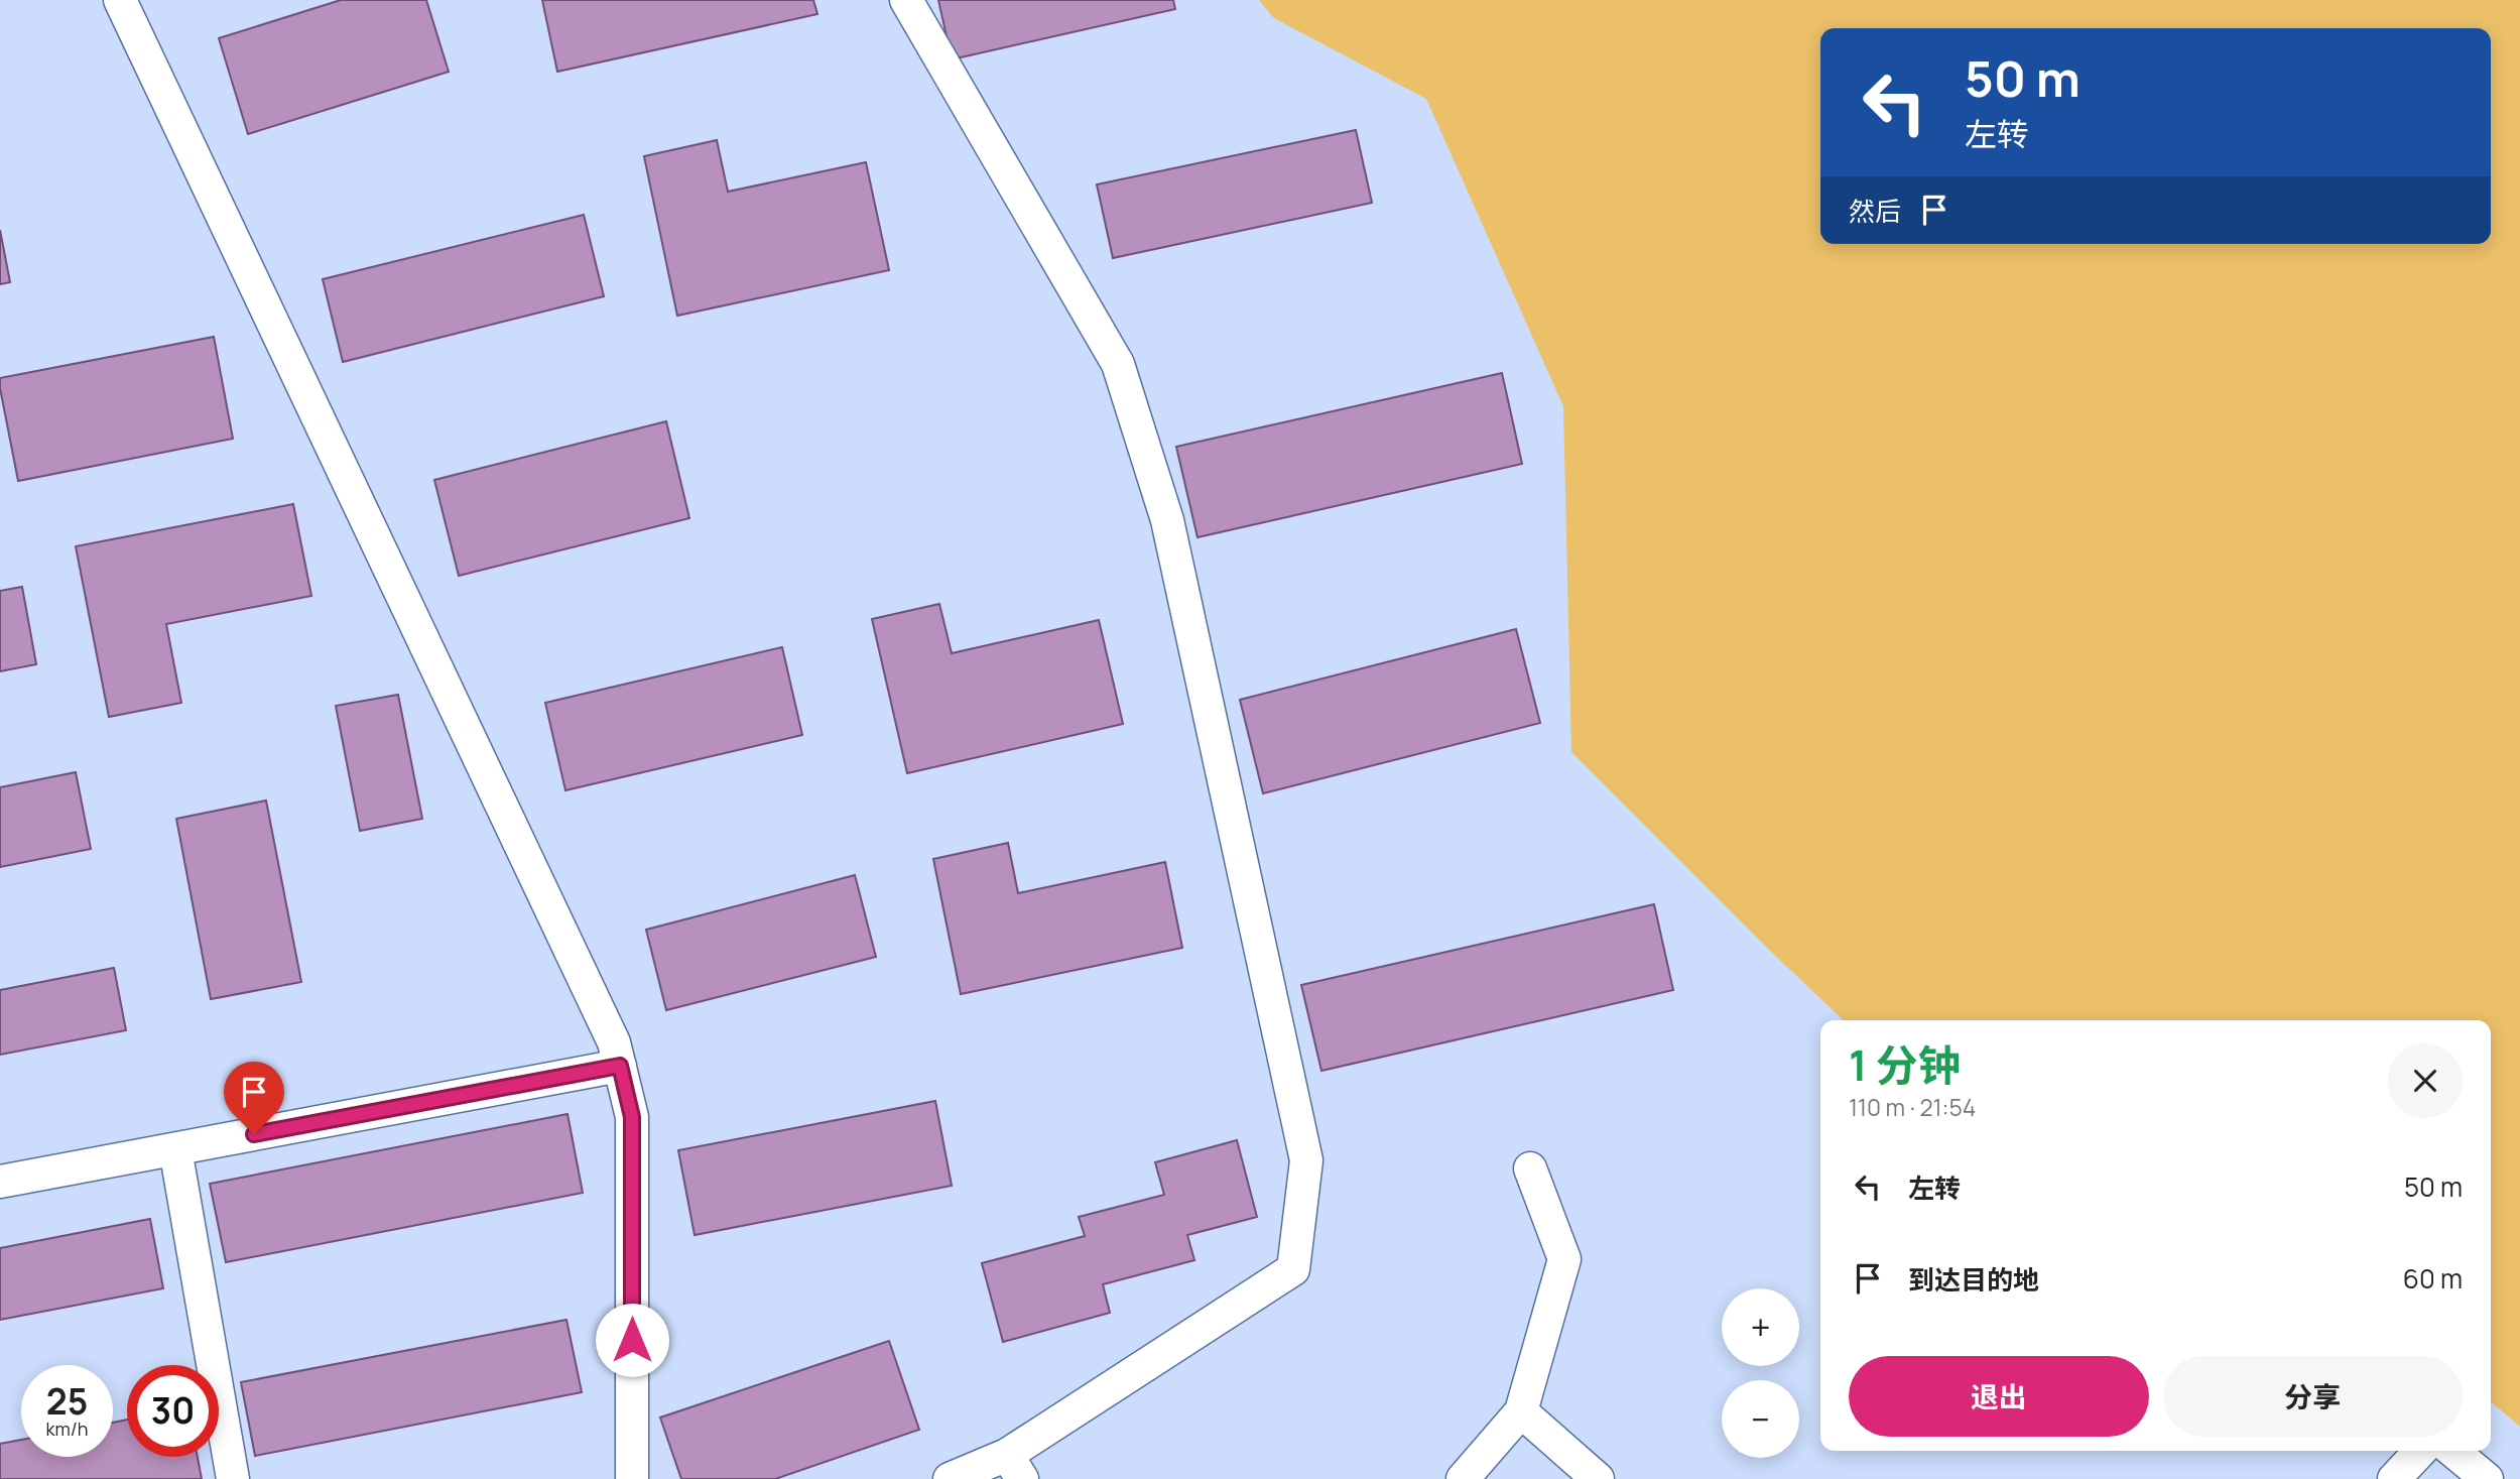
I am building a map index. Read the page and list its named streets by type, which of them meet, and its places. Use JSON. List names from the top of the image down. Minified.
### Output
{"page":{"turn":["50 m","左转"],"then":"然后","heading":["1 分钟","110 m · 21:54"],"list":[{"name":"左转","value":"50 m"},{"name":"到达目的地","value":"60 m"}],"map_buttons":["+","−"],"buttons":["退出","分享"],"speed":"25 km/h","limit":"30"}}
